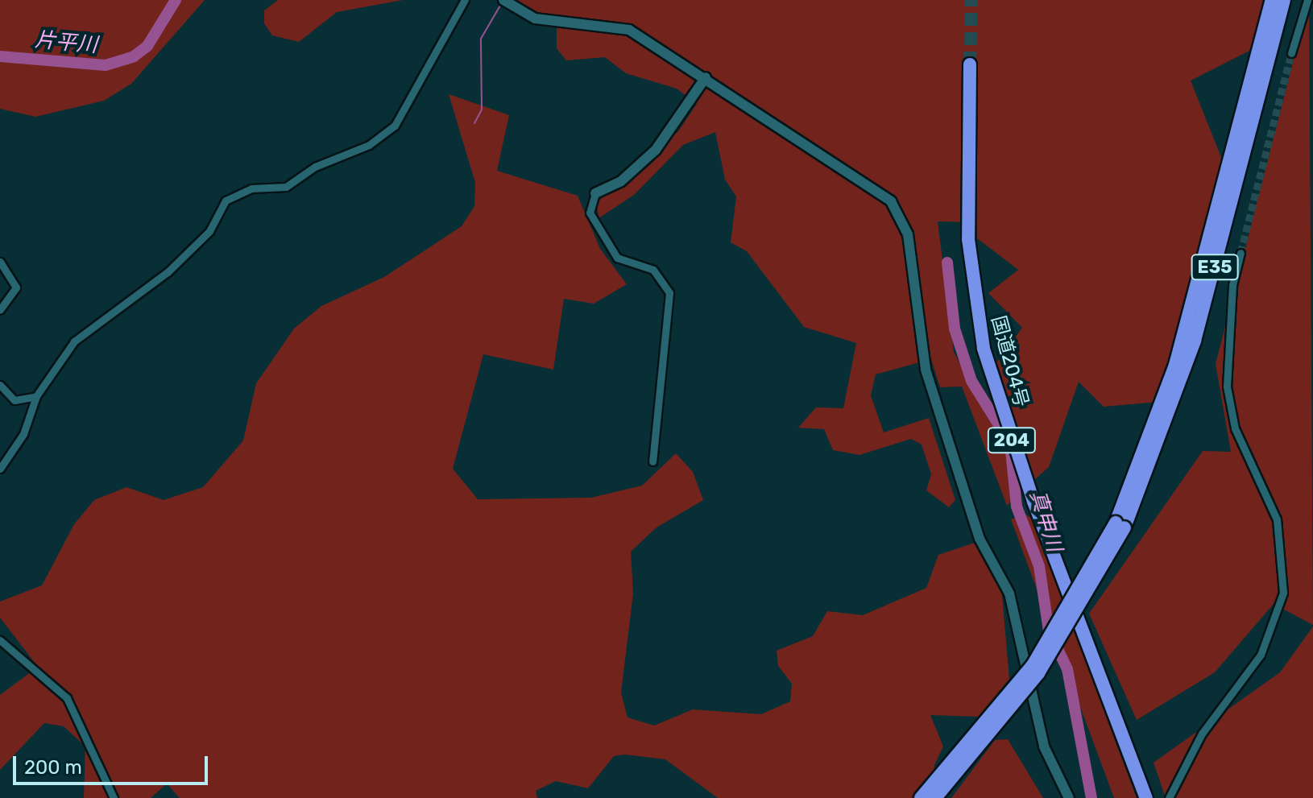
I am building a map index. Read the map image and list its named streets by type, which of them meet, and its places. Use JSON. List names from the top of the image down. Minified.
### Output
{"streets":{"highway":["E35","国道204号","204"]},"water":["片平川","真申川"],"scale_bar":"200 m"}
